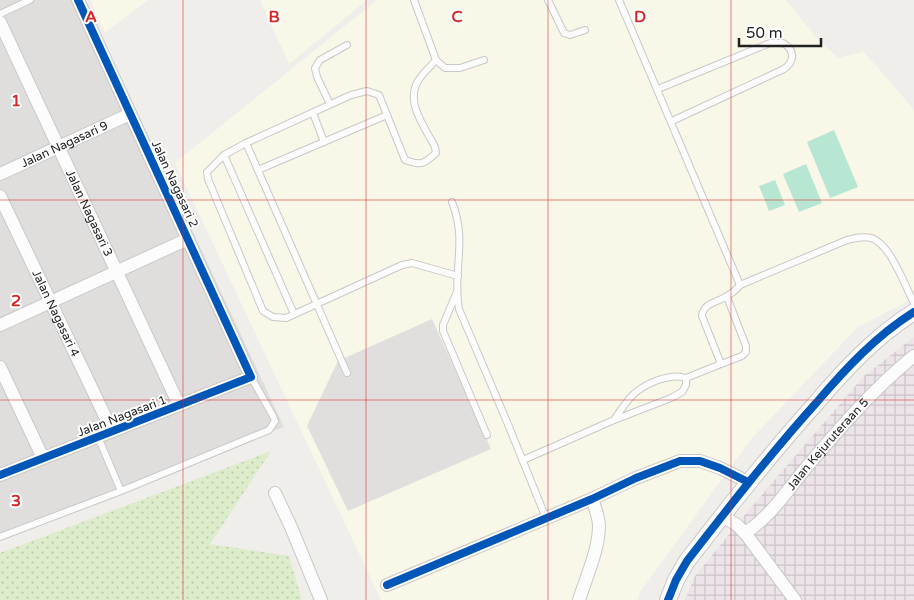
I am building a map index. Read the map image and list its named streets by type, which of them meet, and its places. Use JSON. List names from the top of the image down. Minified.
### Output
{"streets":{"street":["Jalan Nagasari 9","Jalan Nagasari 2","Jalan Nagasari 3","Jalan Nagasari 4","Jalan Nagasari 1","Jalan Kejuruteraan 5"]},"crossings":[["Jalan Nagasari 9","Jalan Nagasari 2"],["Jalan Nagasari 9","Jalan Nagasari 3"],["Jalan Nagasari 2","Jalan Nagasari 1"],["Jalan Nagasari 3","Jalan Nagasari 1"],["Jalan Nagasari 4","Jalan Nagasari 1"]],"scale_bar":"50 m","grid":{"columns":["A","B","C","D"],"rows":["1","2","3"]}}
